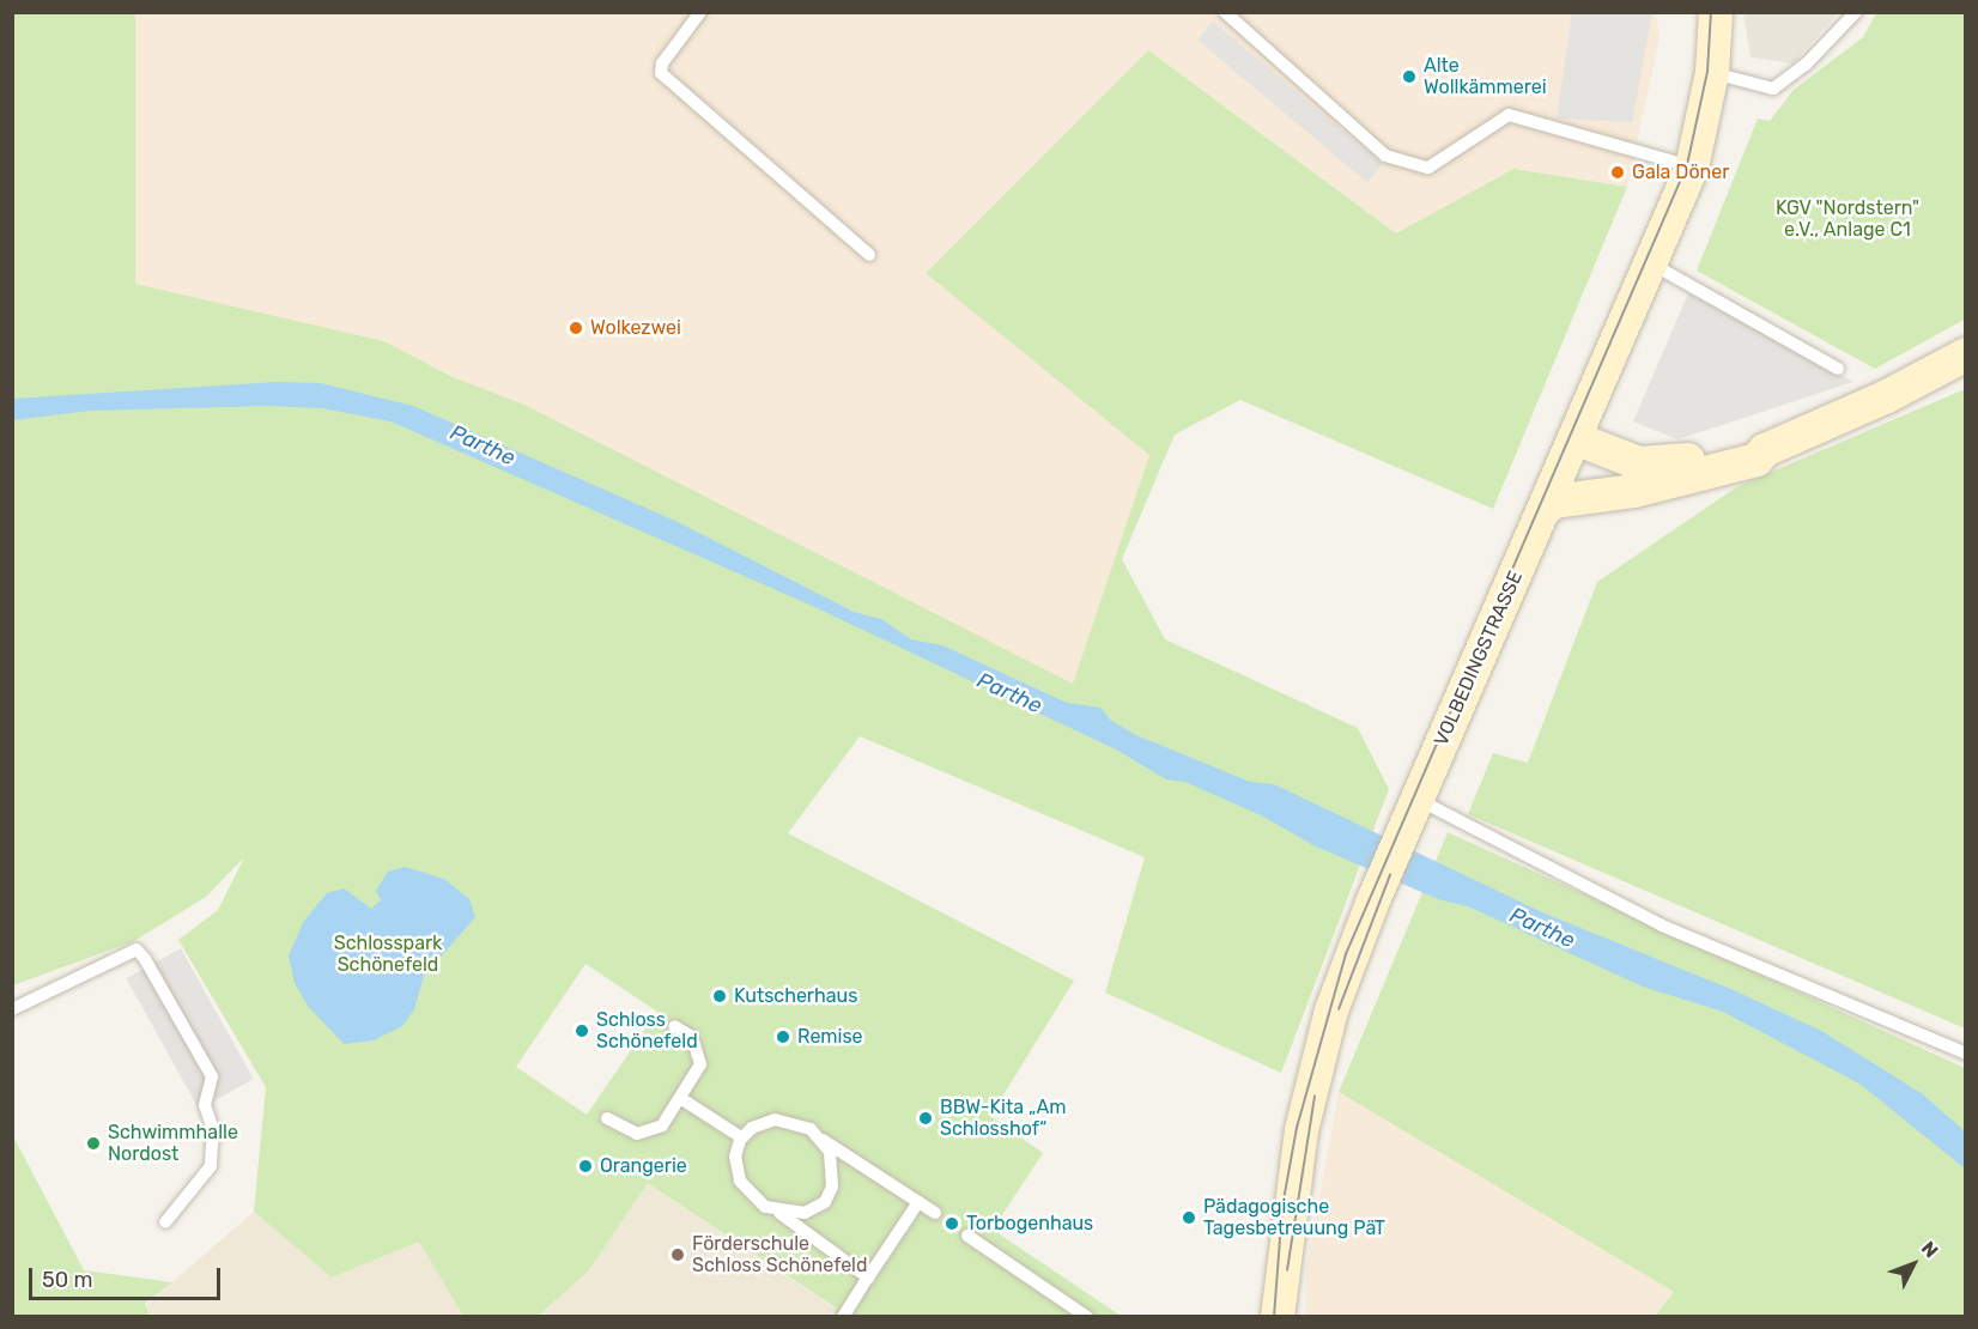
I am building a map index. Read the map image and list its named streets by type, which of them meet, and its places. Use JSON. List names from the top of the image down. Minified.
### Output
{"streets":{"main road":["VOLBEDINGSTRASSE"]},"water":["Parthe"],"parks":["KGV \"Nordstern\" e.V., Anlage C1","Schlosspark Schönefeld"],"places":["Alte Wollkämmerei","Gala Döner","Wolkezwei","Kutscherhaus","Schloss Schönefeld","Remise","BBW-Kita „Am Schlosshof“","Schwimmhalle Nordost","Orangerie","Pädagogische Tagesbetreuung PäT","Torbogenhaus","Förderschule Schloss Schönefeld"],"scale_bar":"50 m","north":"top right"}
